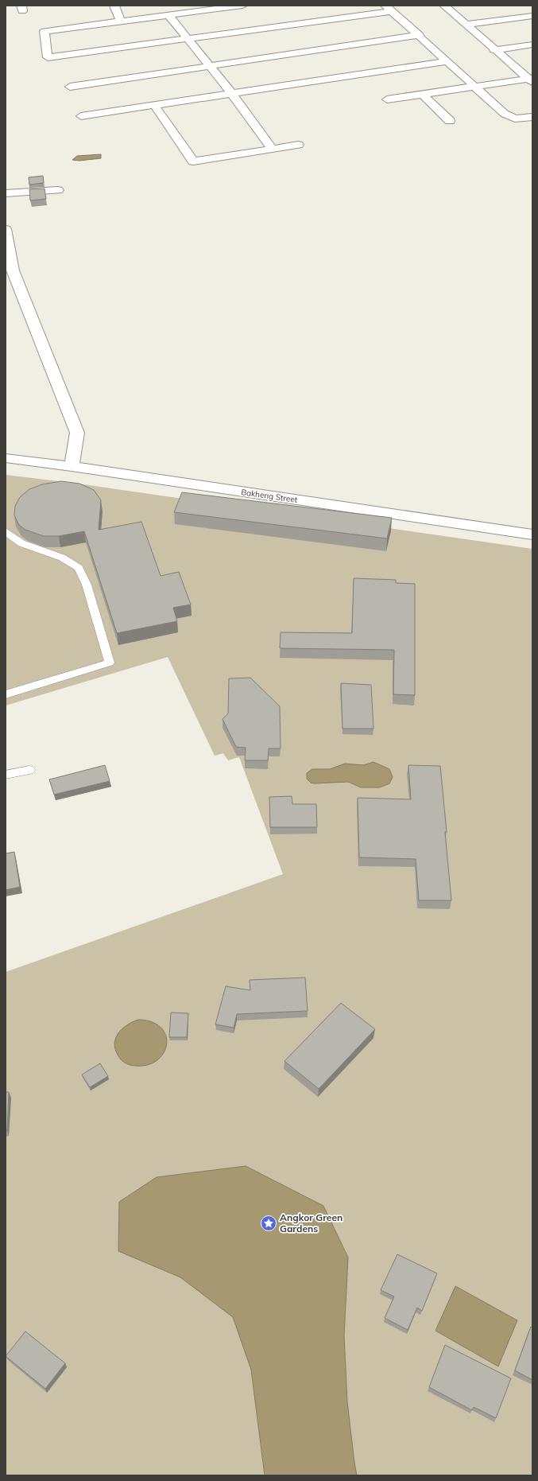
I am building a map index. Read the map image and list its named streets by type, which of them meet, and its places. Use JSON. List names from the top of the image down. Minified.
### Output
{"streets":{"street":["Bakheng Street"]},"places":{"place":["Angkor Green Gardens"]}}
